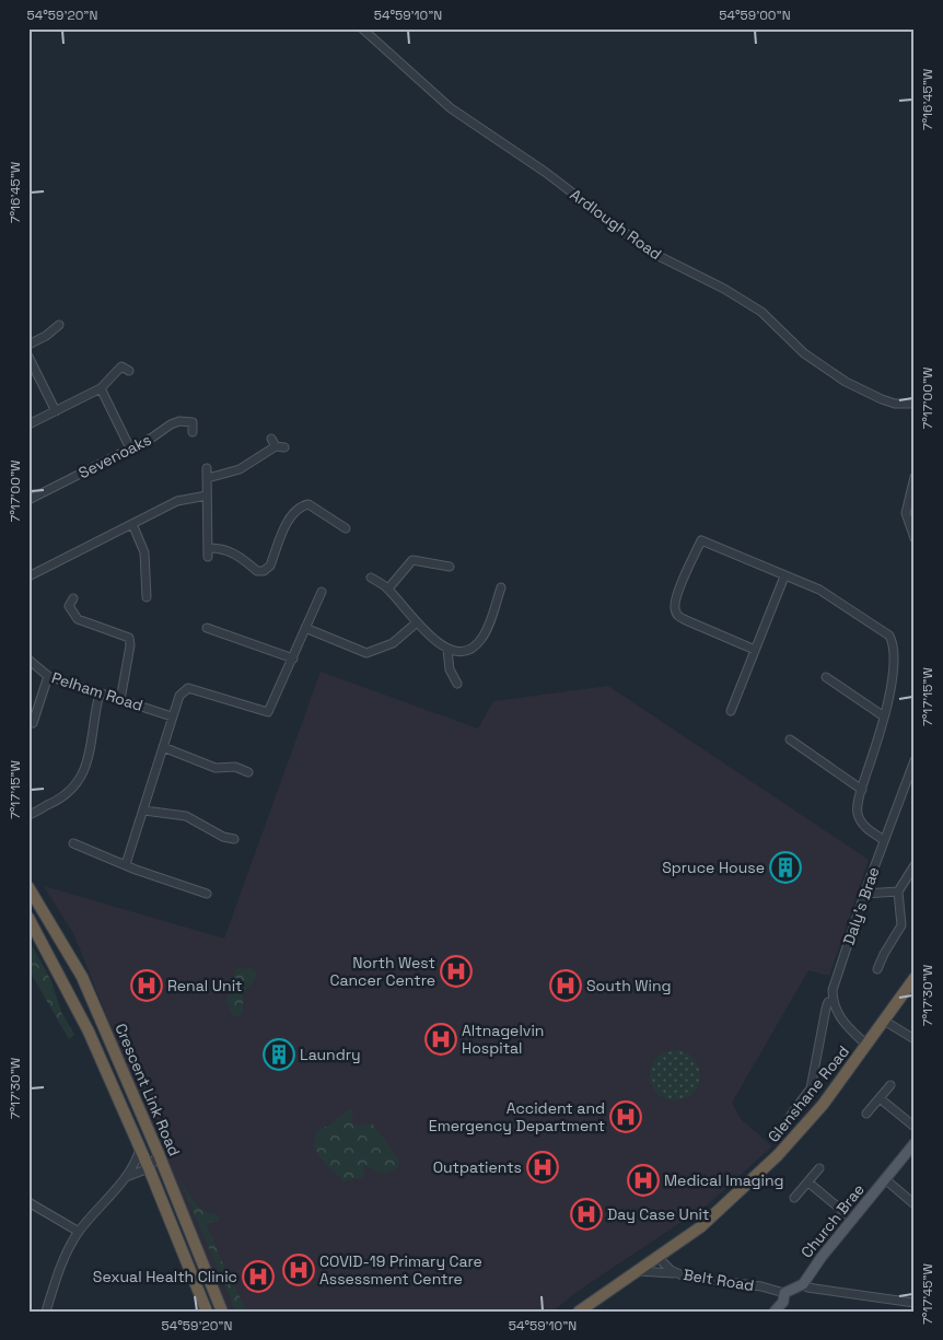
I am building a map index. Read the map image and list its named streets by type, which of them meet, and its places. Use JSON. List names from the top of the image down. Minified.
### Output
{"streets":{"highway":["Crescent Link Road","Glenshane Road"],"main road":["Church Brae"],"street":["Ardlough Road","Sevenoaks","Pelham Road","Daly's Brae","Belt Road"]},"crossings":[["Glenshane Road","Belt Road"]],"places":{"building":["Spruce House","Laundry"],"hospital":["North West Cancer Centre","Renal Unit","South Wing","Altnagelvin Hospital","Accident and Emergency Department","Outpatients","Medical Imaging","Day Case Unit","COVID-19 Primary Care Assessment Centre","Sexual Health Clinic"]},"coordinates":["54°59'20\"N","54°59'10\"N","54°59'00\"N","7°16'45\"W","7°17'00\"W","7°17'15\"W","7°17'30\"W","7°17'45\"W"]}
